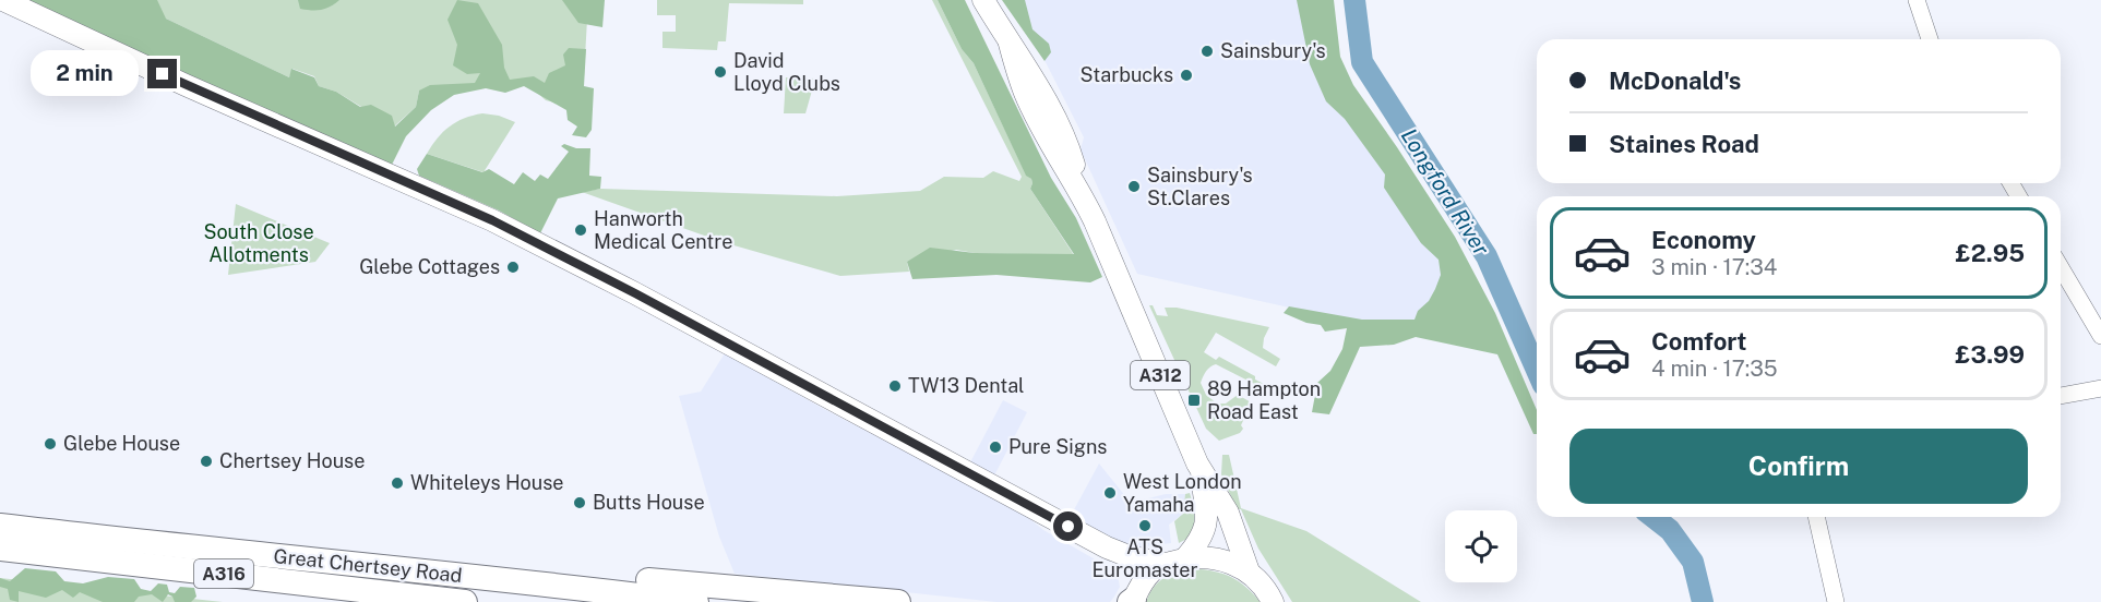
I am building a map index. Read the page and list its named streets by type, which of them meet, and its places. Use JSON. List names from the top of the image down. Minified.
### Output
{"streets":{"highway":["Great Chertsey Road","A316"],"main road":["A312"]},"water":["Longford River"],"parks":["South Close Allotments"],"places":{"other":["Sainsbury's","David Lloyd Clubs","Starbucks","Sainsbury's St.Clares","Hanworth Medical Centre","Glebe Cottages","TW13 Dental","Glebe House","Pure Signs","Chertsey House","Whiteleys House","West London Yamaha","Butts House","ATS Euromaster"],"transit":["89 Hampton Road East"]},"page":{"banner":["McDonald's","Staines Road"],"bubble":"2 min","list":[{"name":"Economy","note":"3 min · 17:34","value":"£2.95"},{"name":"Comfort","note":"4 min · 17:35","value":"£3.99"}],"buttons":"Confirm"}}
